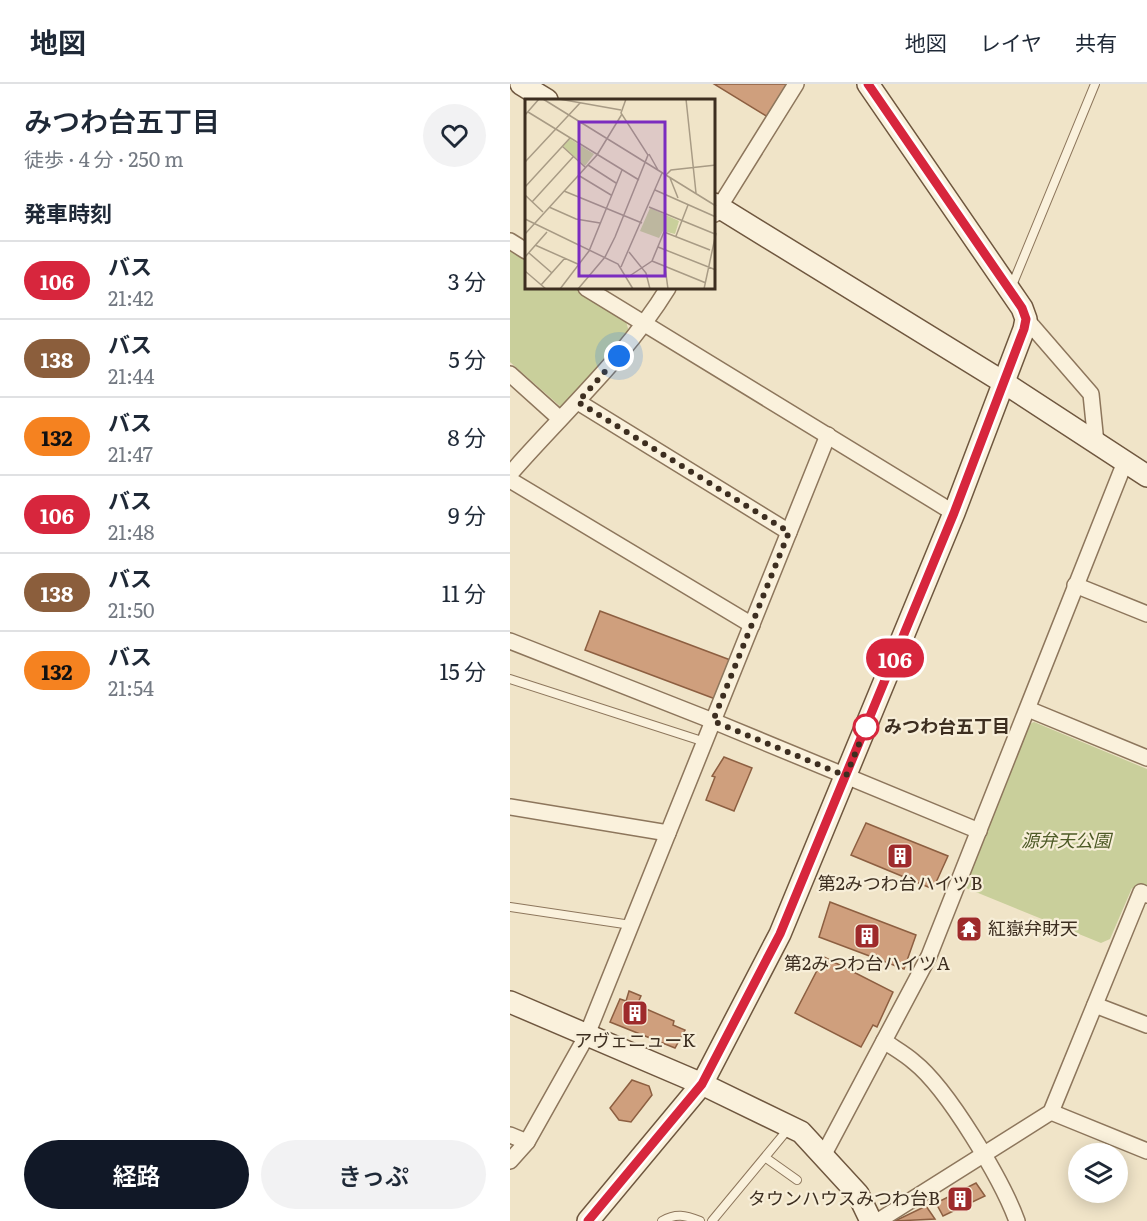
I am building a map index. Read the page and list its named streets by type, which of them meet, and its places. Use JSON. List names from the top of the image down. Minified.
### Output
{"parks":["源弁天公園"],"places":{"other":["みつわ台五丁目"],"building":["第2みつわ台ハイツB","第2みつわ台ハイツA","アヴェニューK","タウンハウスみつわ台B"],"temple":["紅嶽弁財天"]},"lines":["bus line 106"],"page":{"header":"地図","nav":["地図","レイヤ","共有"],"heading":[["みつわ台五丁目","徒歩 · 4 分 · 250 m"],"発車時刻"],"on_map":"106","list":[{"mark":"106","name":"バス","note":"21:42","value":"3 分"},{"mark":"138","name":"バス","note":"21:44","value":"5 分"},{"mark":"132","name":"バス","note":"21:47","value":"8 分"},{"mark":"106","name":"バス","note":"21:48","value":"9 分"},{"mark":"138","name":"バス","note":"21:50","value":"11 分"},{"mark":"132","name":"バス","note":"21:54","value":"15 分"}],"buttons":["経路","きっぷ"]}}
